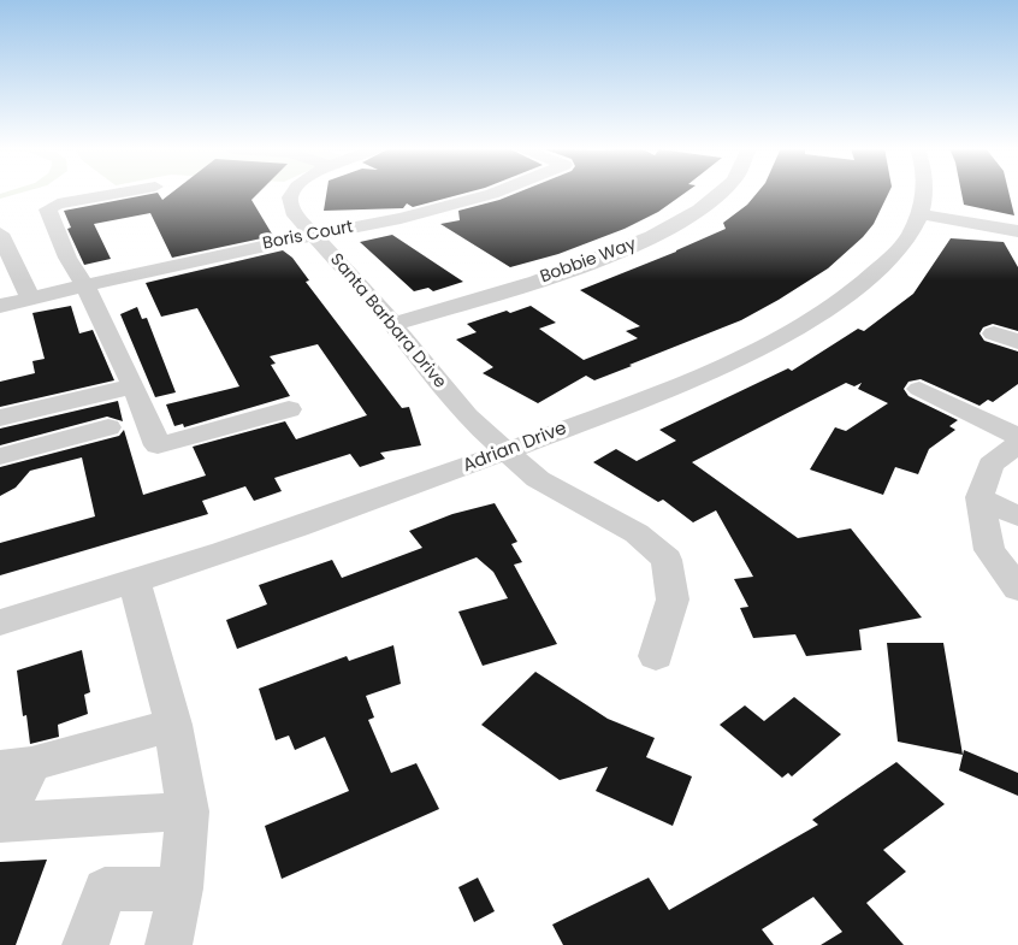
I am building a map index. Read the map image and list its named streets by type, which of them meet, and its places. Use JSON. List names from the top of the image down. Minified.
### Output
{"streets":{"street":["Boris Court","Bobbie Way","Santa Barbara Drive","Adrian Drive"]},"crossings":[["Boris Court","Santa Barbara Drive"],["Bobbie Way","Santa Barbara Drive"],["Santa Barbara Drive","Adrian Drive"]]}
